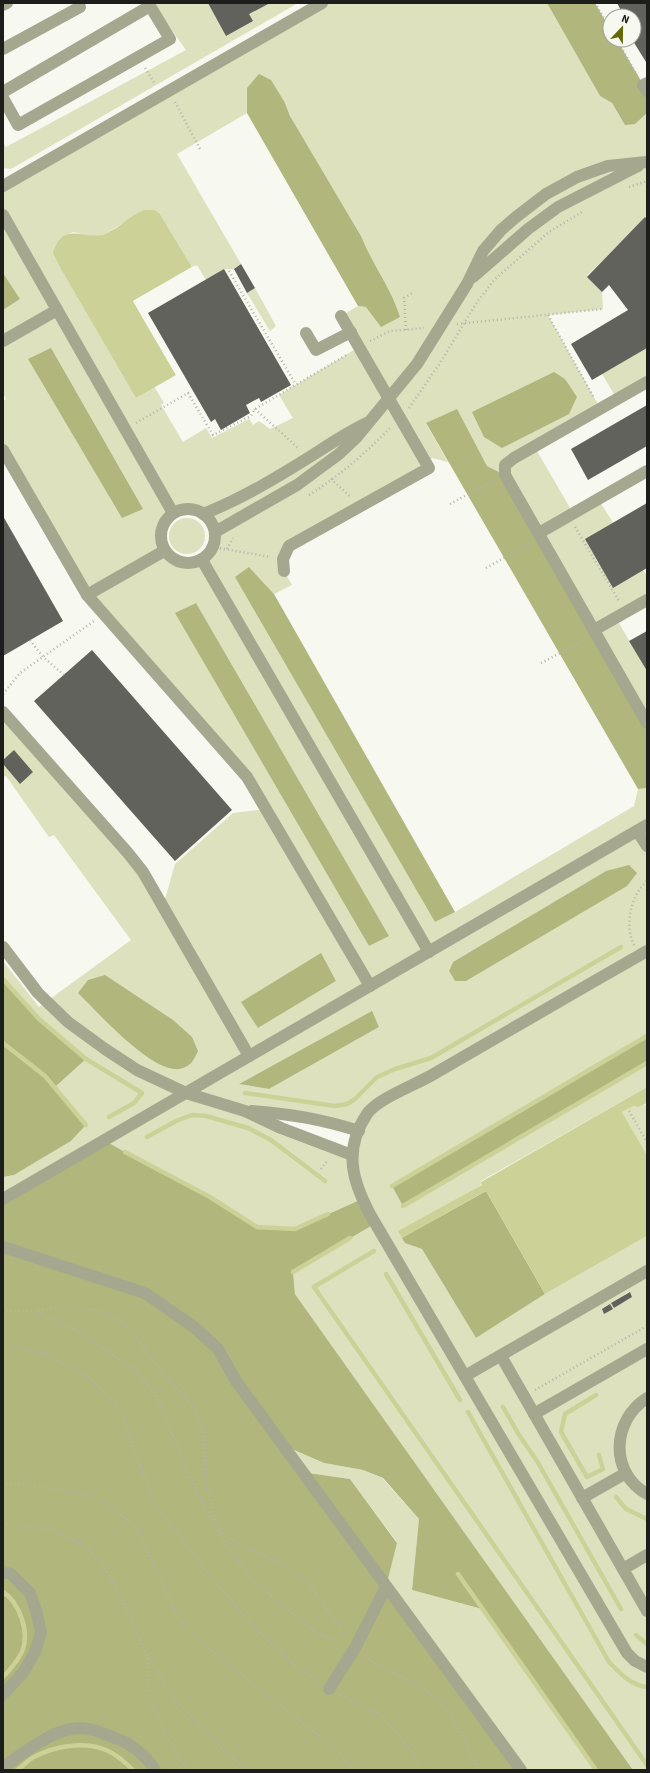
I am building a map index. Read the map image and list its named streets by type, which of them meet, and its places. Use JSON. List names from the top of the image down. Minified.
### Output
{"north":"top"}
